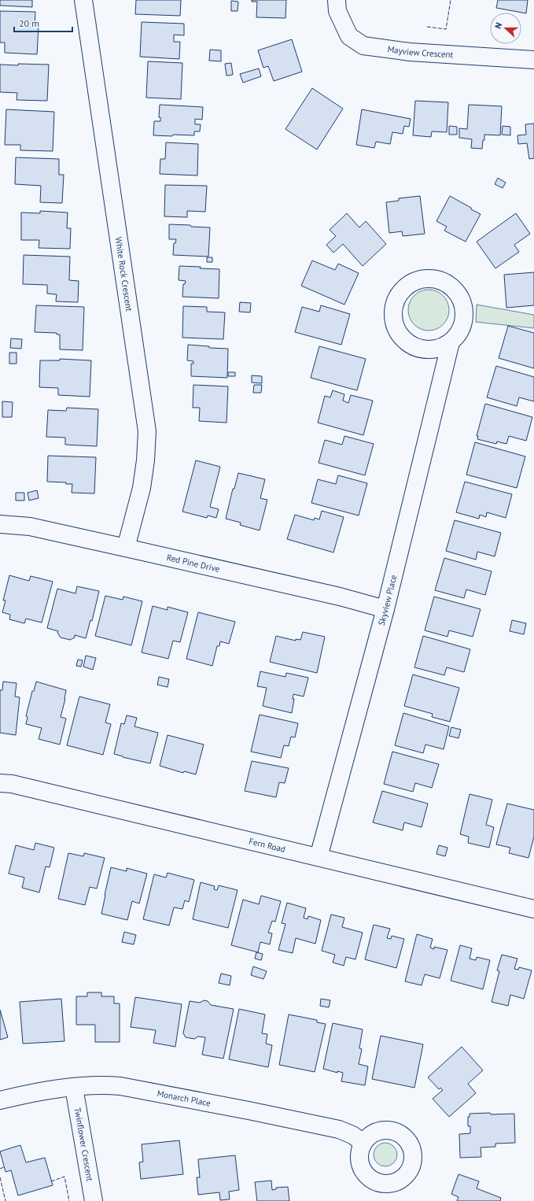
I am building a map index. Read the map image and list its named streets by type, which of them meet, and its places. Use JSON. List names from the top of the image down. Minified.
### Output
{"streets":{"street":["Mayview Crescent","White Rock Crescent","Red Pine Drive","Skyview Place","Fern Road","Monarch Place","Twinflower Crescent"]},"crossings":[["White Rock Crescent","Red Pine Drive"],["Red Pine Drive","Skyview Place"],["Skyview Place","Fern Road"],["Monarch Place","Twinflower Crescent"]],"scale_bar":"20 m","north":"left"}
